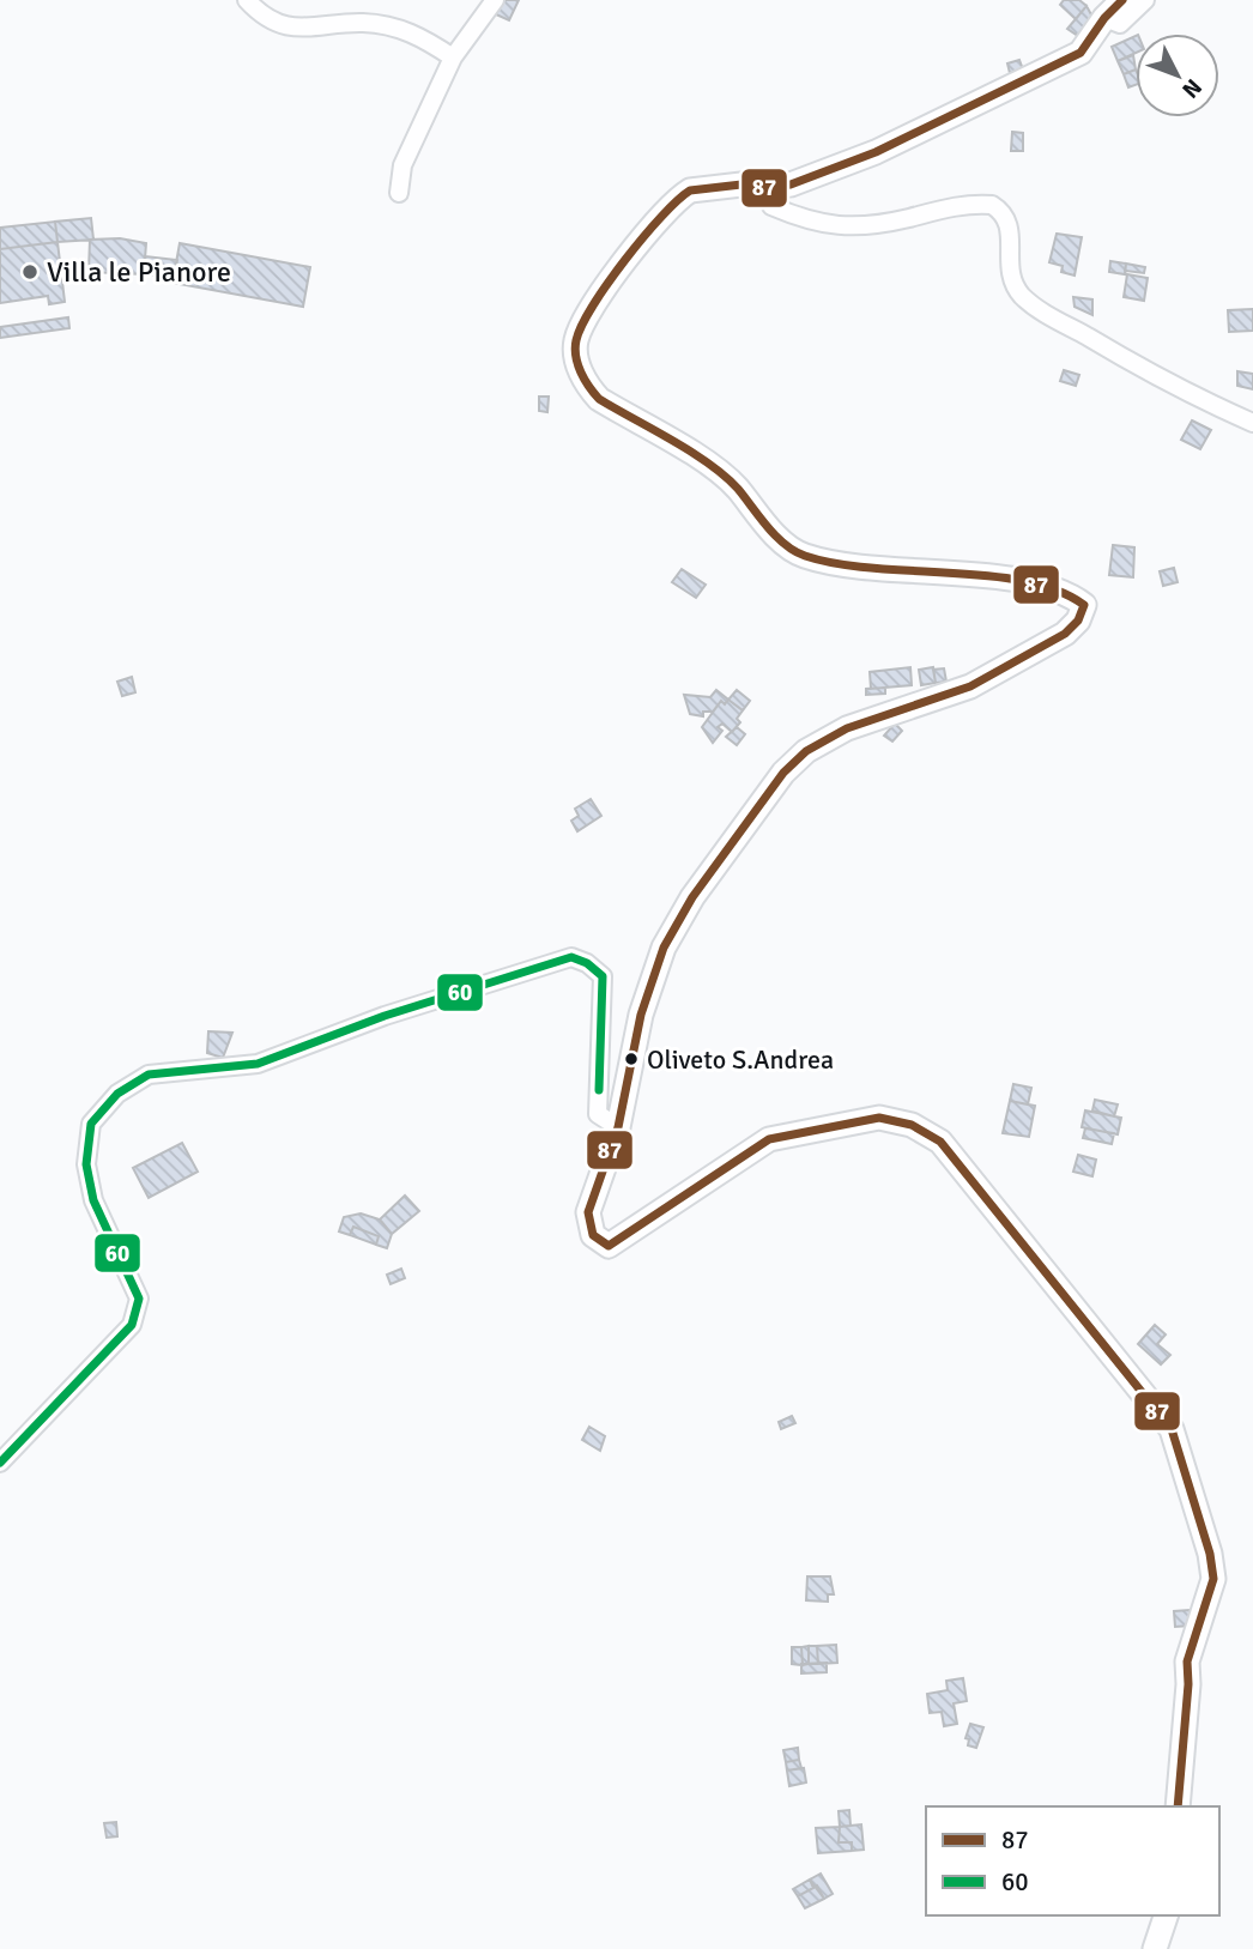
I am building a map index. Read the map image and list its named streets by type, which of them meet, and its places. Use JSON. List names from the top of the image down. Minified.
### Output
{"places":["Villa le Pianore","Oliveto S.Andrea"],"lines":["transit line 87","transit line 60"],"legend":["87","60"],"north":"bottom right"}
